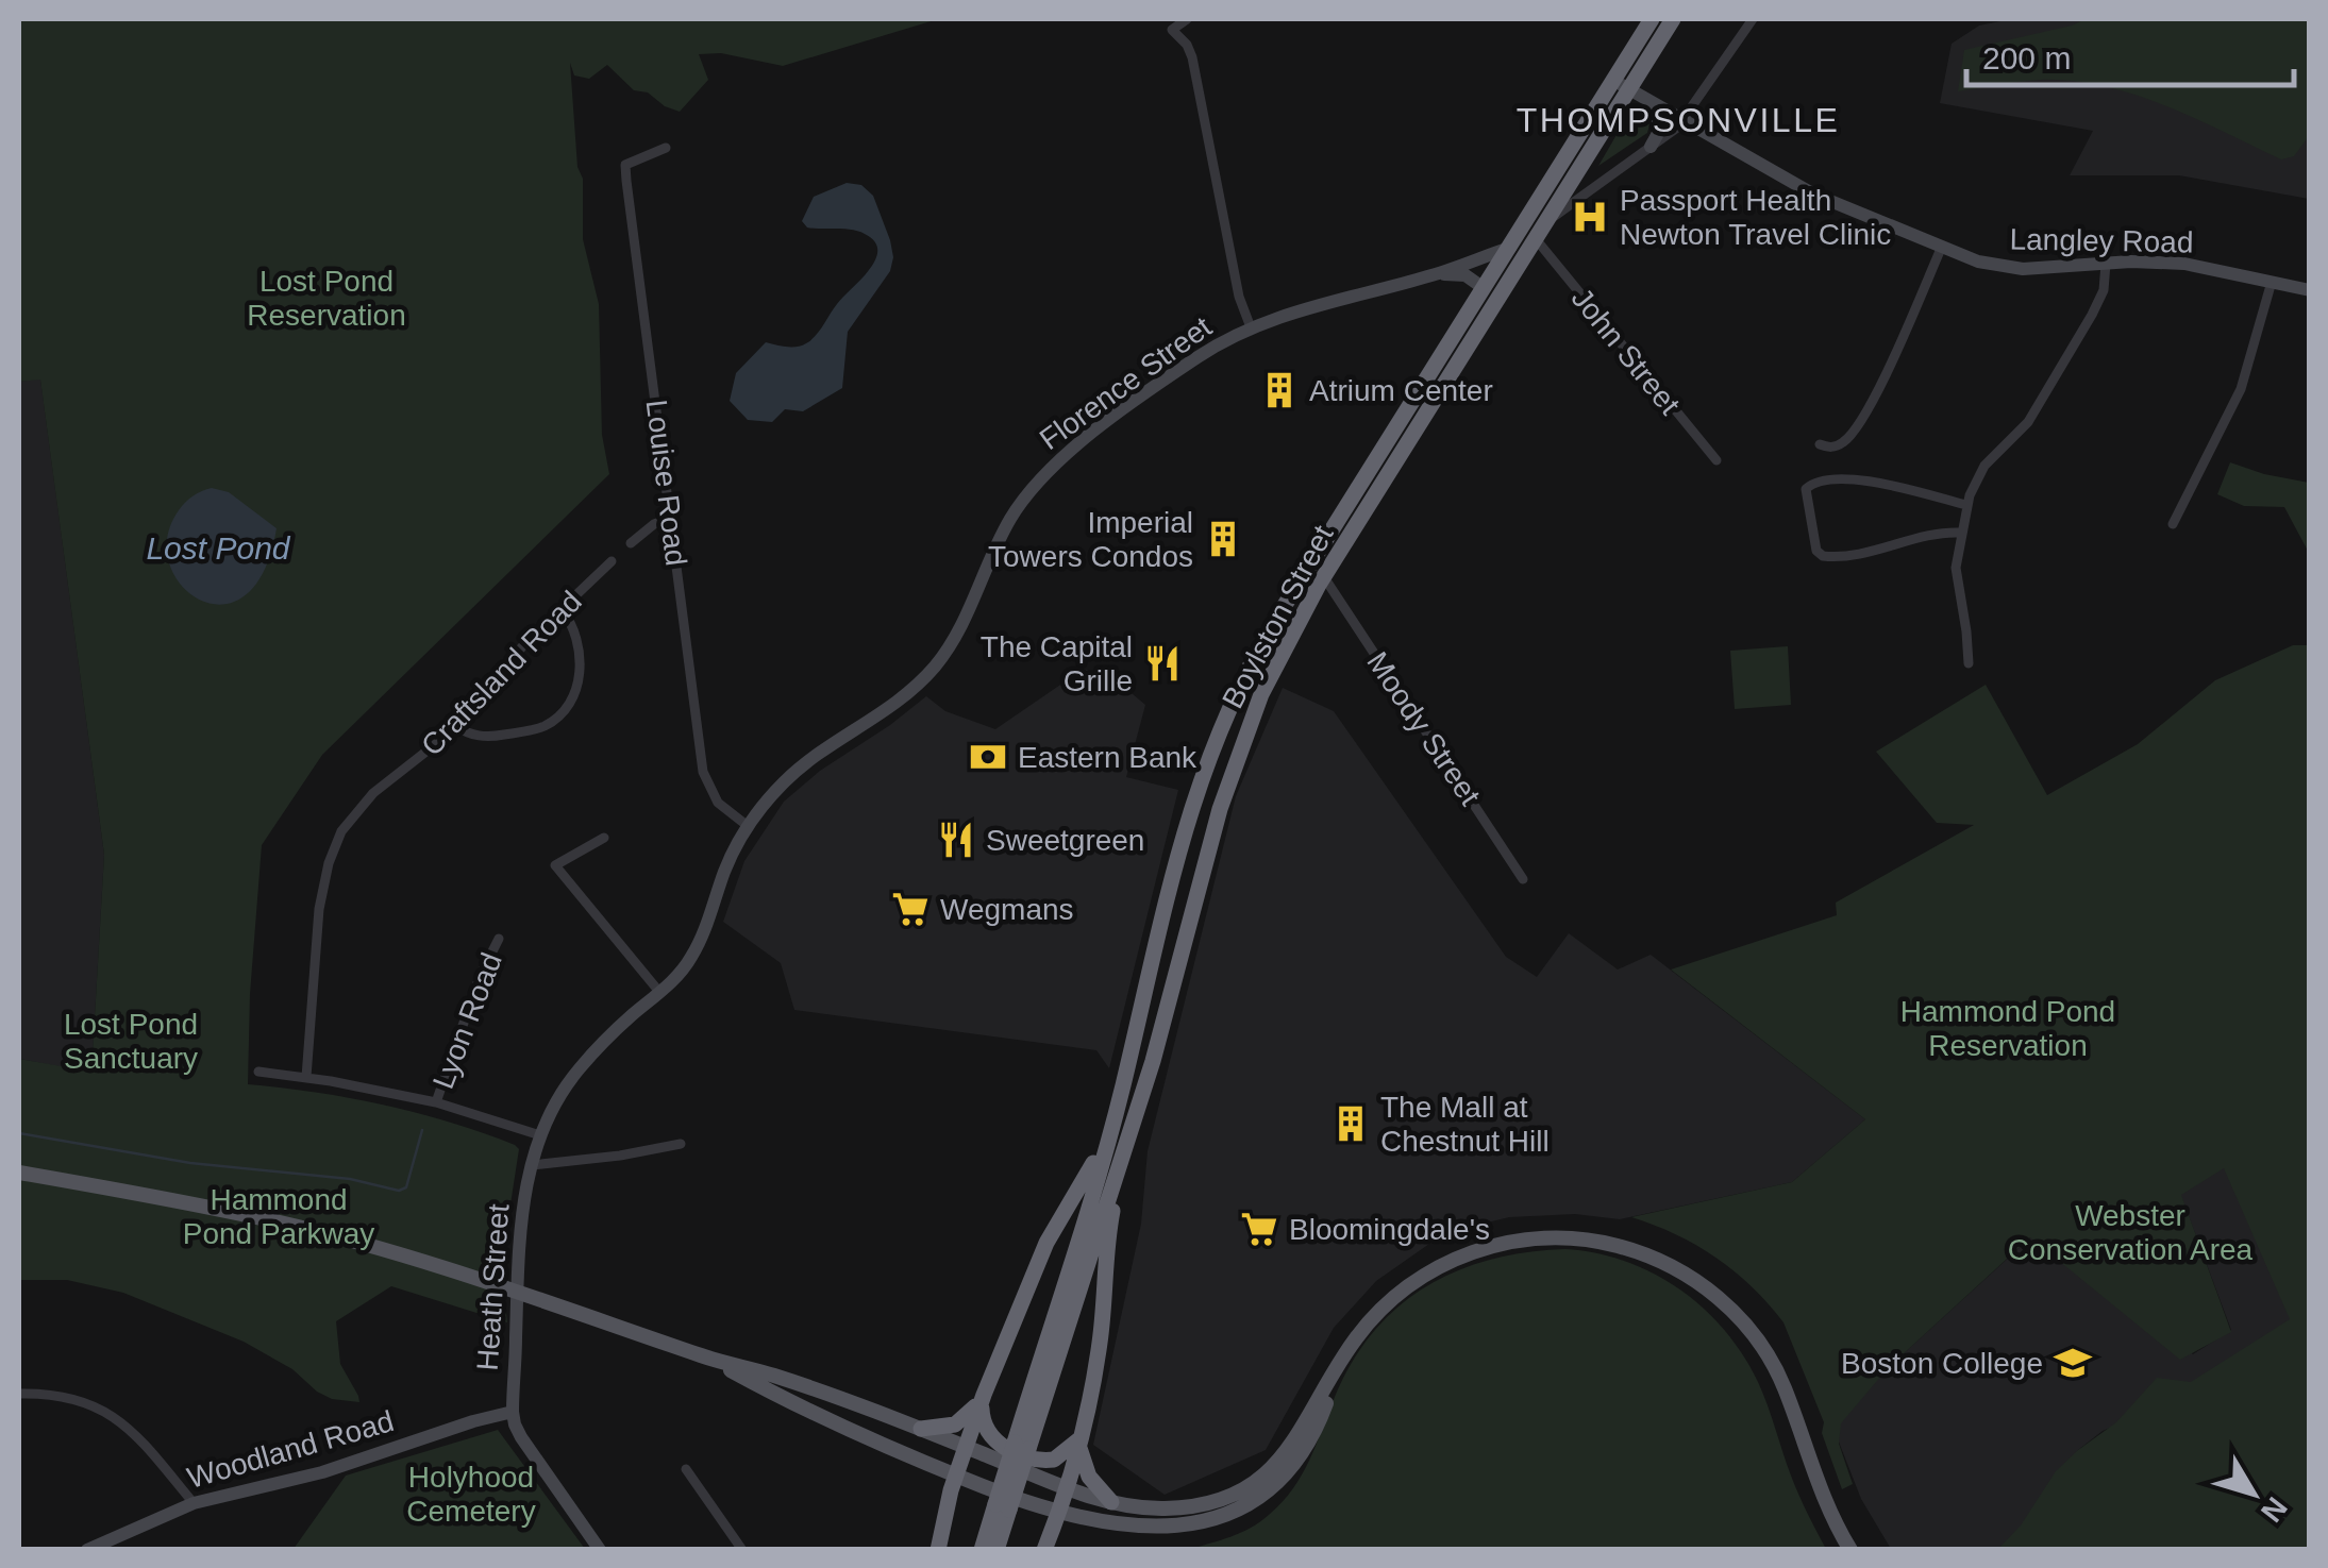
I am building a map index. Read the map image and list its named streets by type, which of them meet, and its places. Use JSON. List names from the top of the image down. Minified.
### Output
{"streets":{"highway":["Boylston Street"],"street":["Langley Road","John Street","Florence Street","Louise Road","Craftsland Road","Moody Street","Lyon Road","Heath Street","Woodland Road"]},"crossings":[["Langley Road","Boylston Street"],["John Street","Boylston Street"],["Florence Street","Louise Road"],["Florence Street","Boylston Street"],["Florence Street","Heath Street"],["Boylston Street","Moody Street"],["Heath Street","Woodland Road"]],"districts":["THOMPSONVILLE"],"water":["Lost Pond"],"parks":["Lost Pond Reservation","Hammond Pond Reservation","Lost Pond Sanctuary","Hammond Pond Parkway","Webster Conservation Area","Holyhood Cemetery"],"places":{"hospital":["Passport Health Newton Travel Clinic"],"building":["Atrium Center","Imperial Towers Condos","The Mall at Chestnut Hill"],"restaurant":["The Capital Grille","Sweetgreen"],"bank":["Eastern Bank"],"supermarket":["Wegmans","Bloomingdale's"],"school or university":["Boston College"]},"scale_bar":"200 m","north":"bottom right"}
